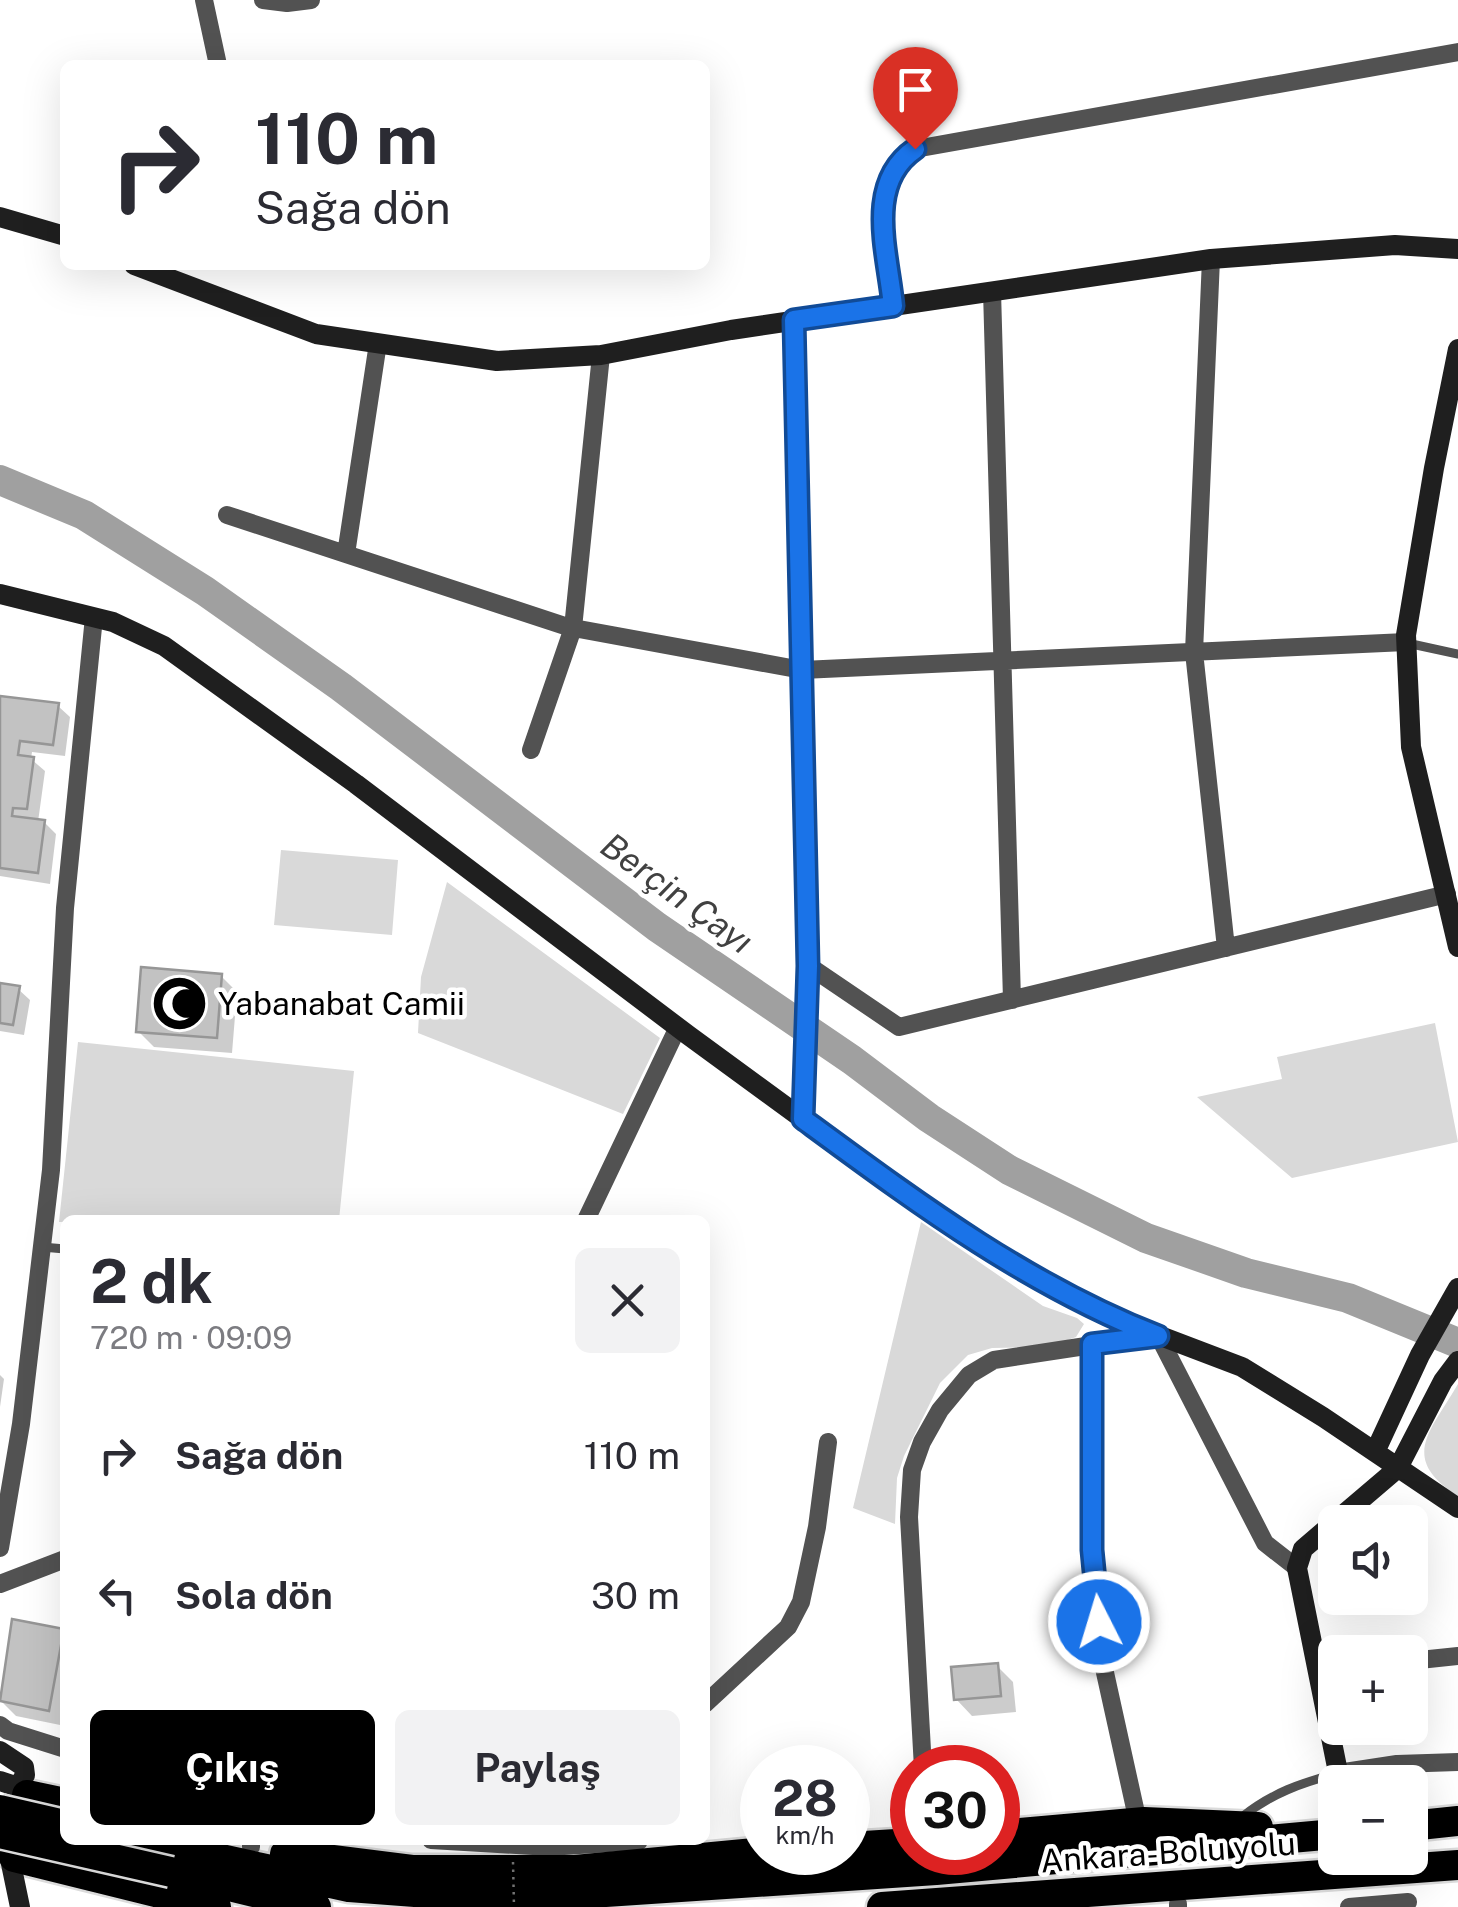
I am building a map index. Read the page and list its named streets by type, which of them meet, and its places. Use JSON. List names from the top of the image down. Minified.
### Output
{"streets":{"highway":["Ankara-Bolu yolu"]},"water":["Berçin Çayı"],"places":{"mosque":["Yabanabat Camii"]},"page":{"turn":["110 m","Sağa dön"],"heading":["2 dk","720 m · 09:09"],"list":[{"name":"Sağa dön","value":"110 m"},{"name":"Sola dön","value":"30 m"}],"map_buttons":["+","−"],"buttons":["Çıkış","Paylaş"],"speed":"28 km/h","limit":"30"}}
